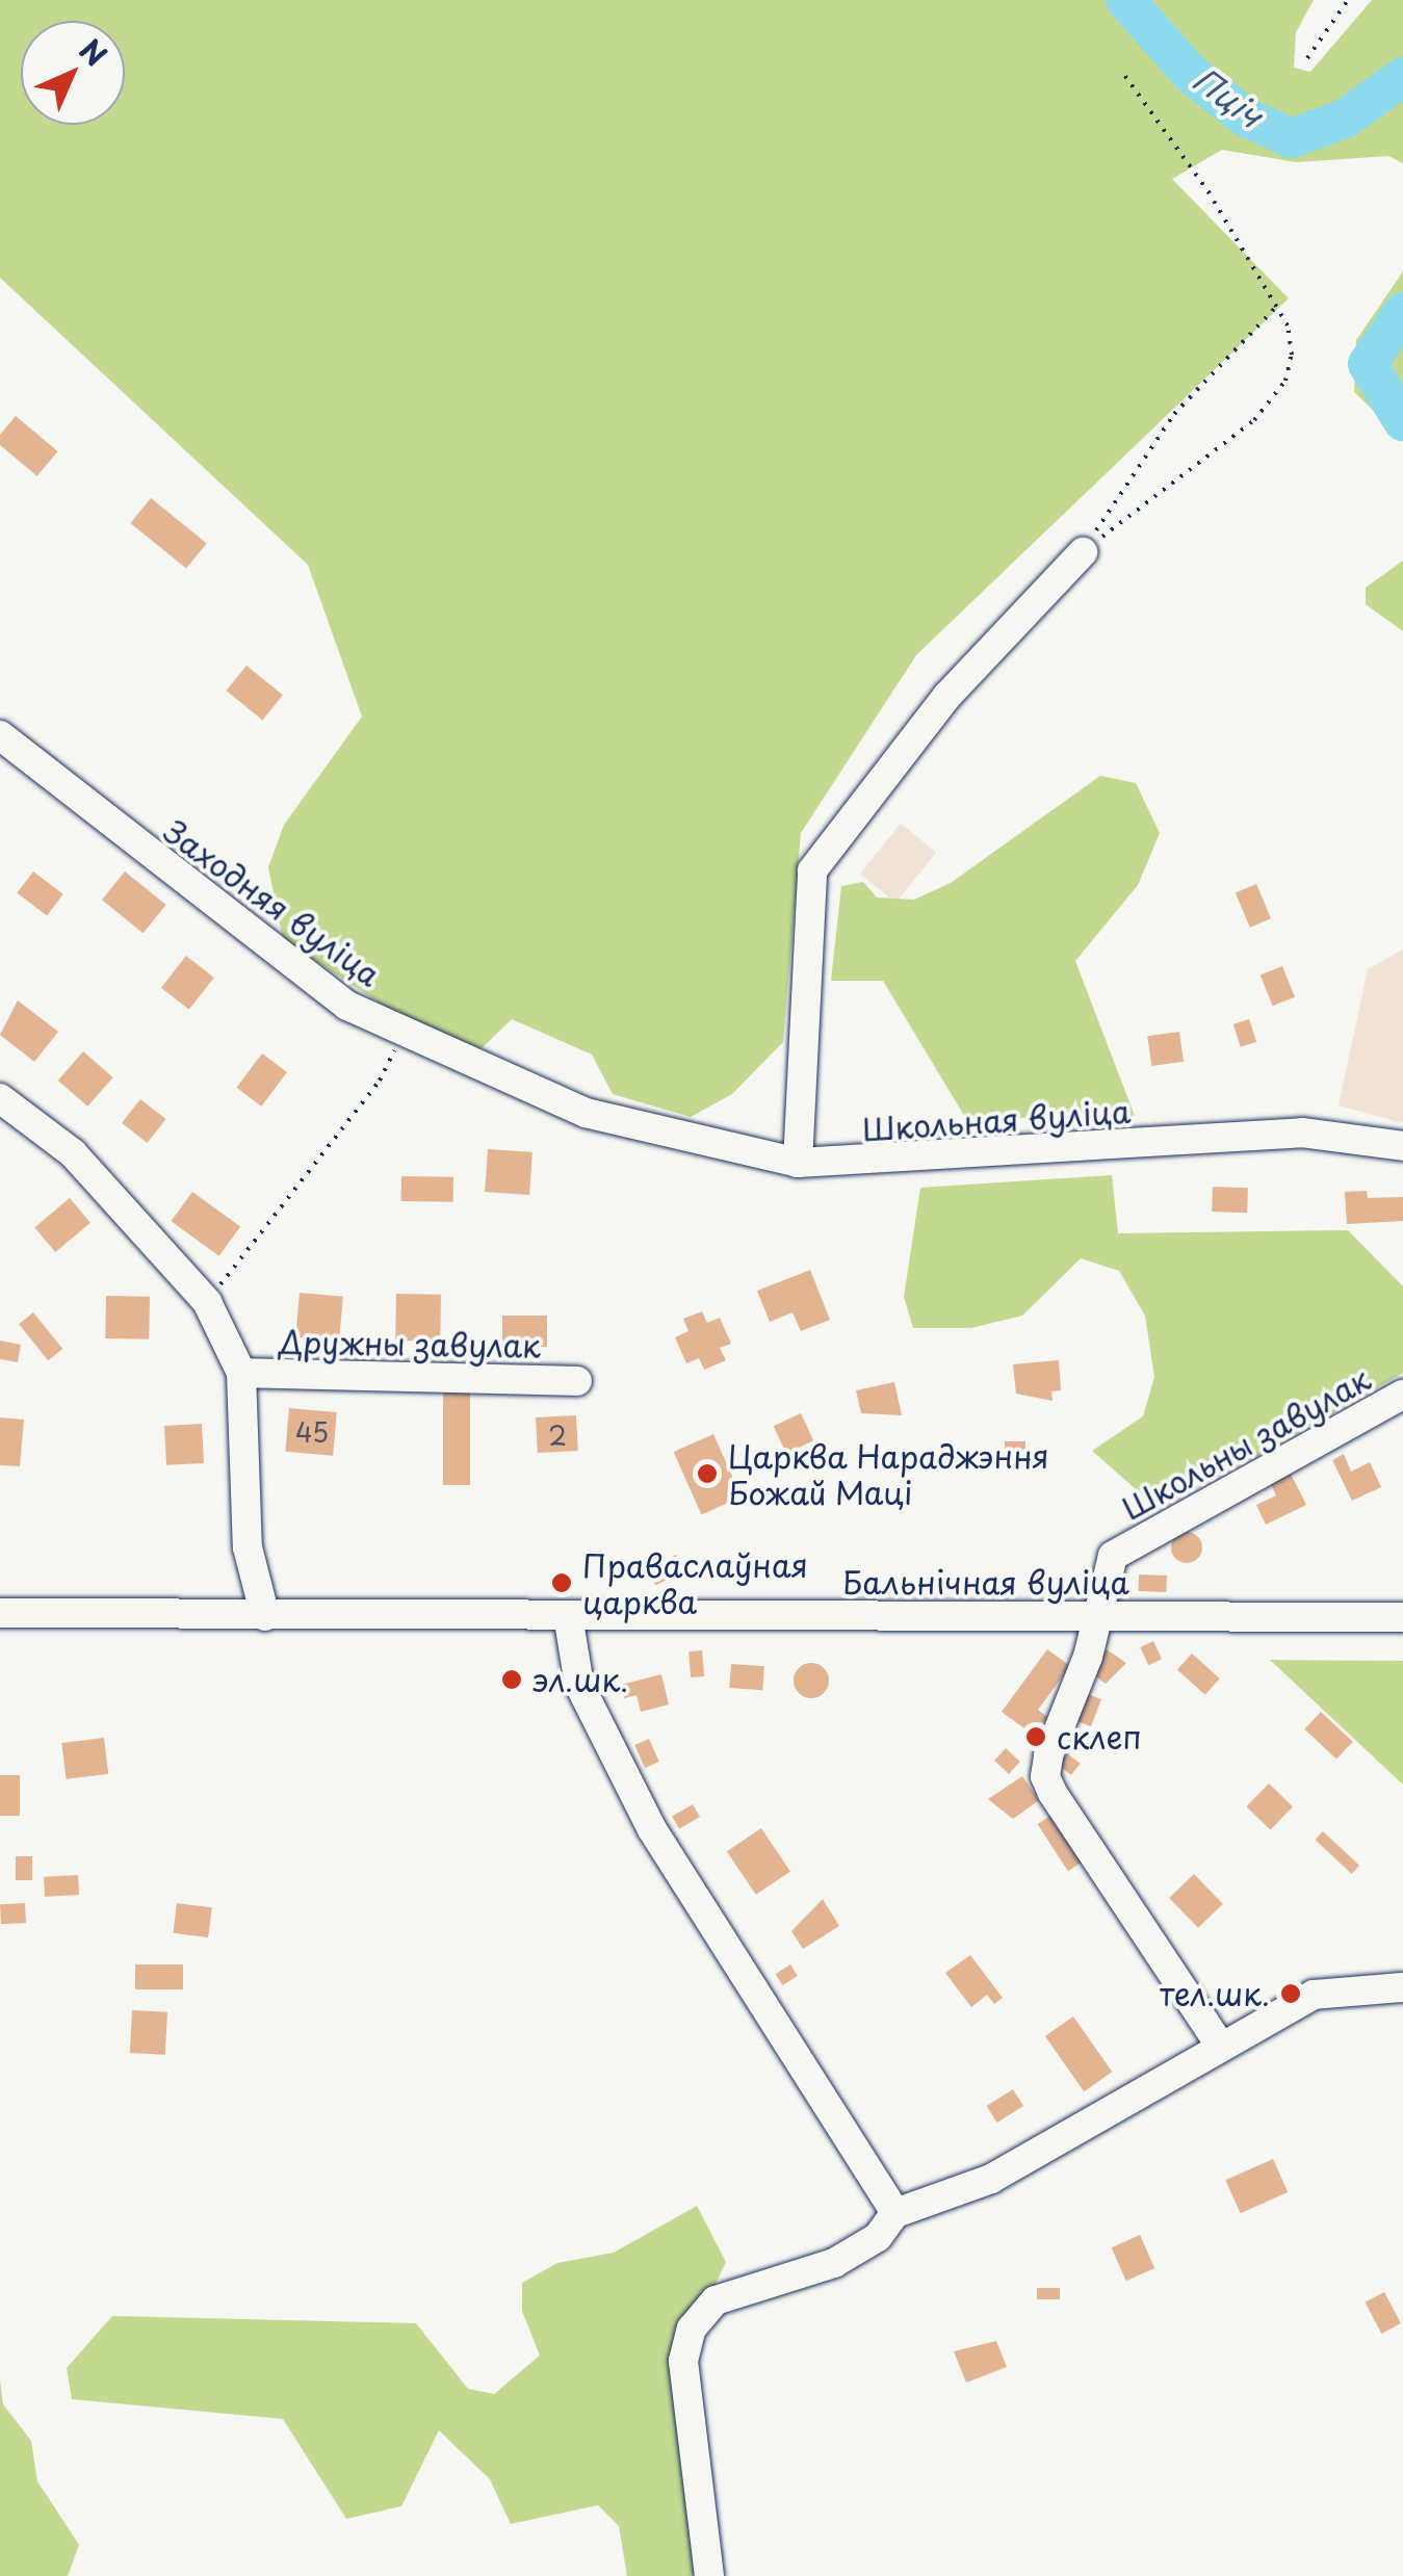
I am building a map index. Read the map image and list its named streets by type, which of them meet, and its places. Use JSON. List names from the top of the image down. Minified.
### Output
{"streets":{"street":["Заходняя вуліца","Школьная вуліца","Дружны завулак","Школьны завулак","Бальнічная вуліца"]},"crossings":[["Заходняя вуліца","Школьная вуліца"],["Школьны завулак","Бальнічная вуліца"]],"water":["Пціч"],"places":["Царква Нараджэння Божай Маці","Праваслаўная царква","эл.шк.","склеп","тел.шк."],"house_numbers":["45","2"],"north":"top right"}
